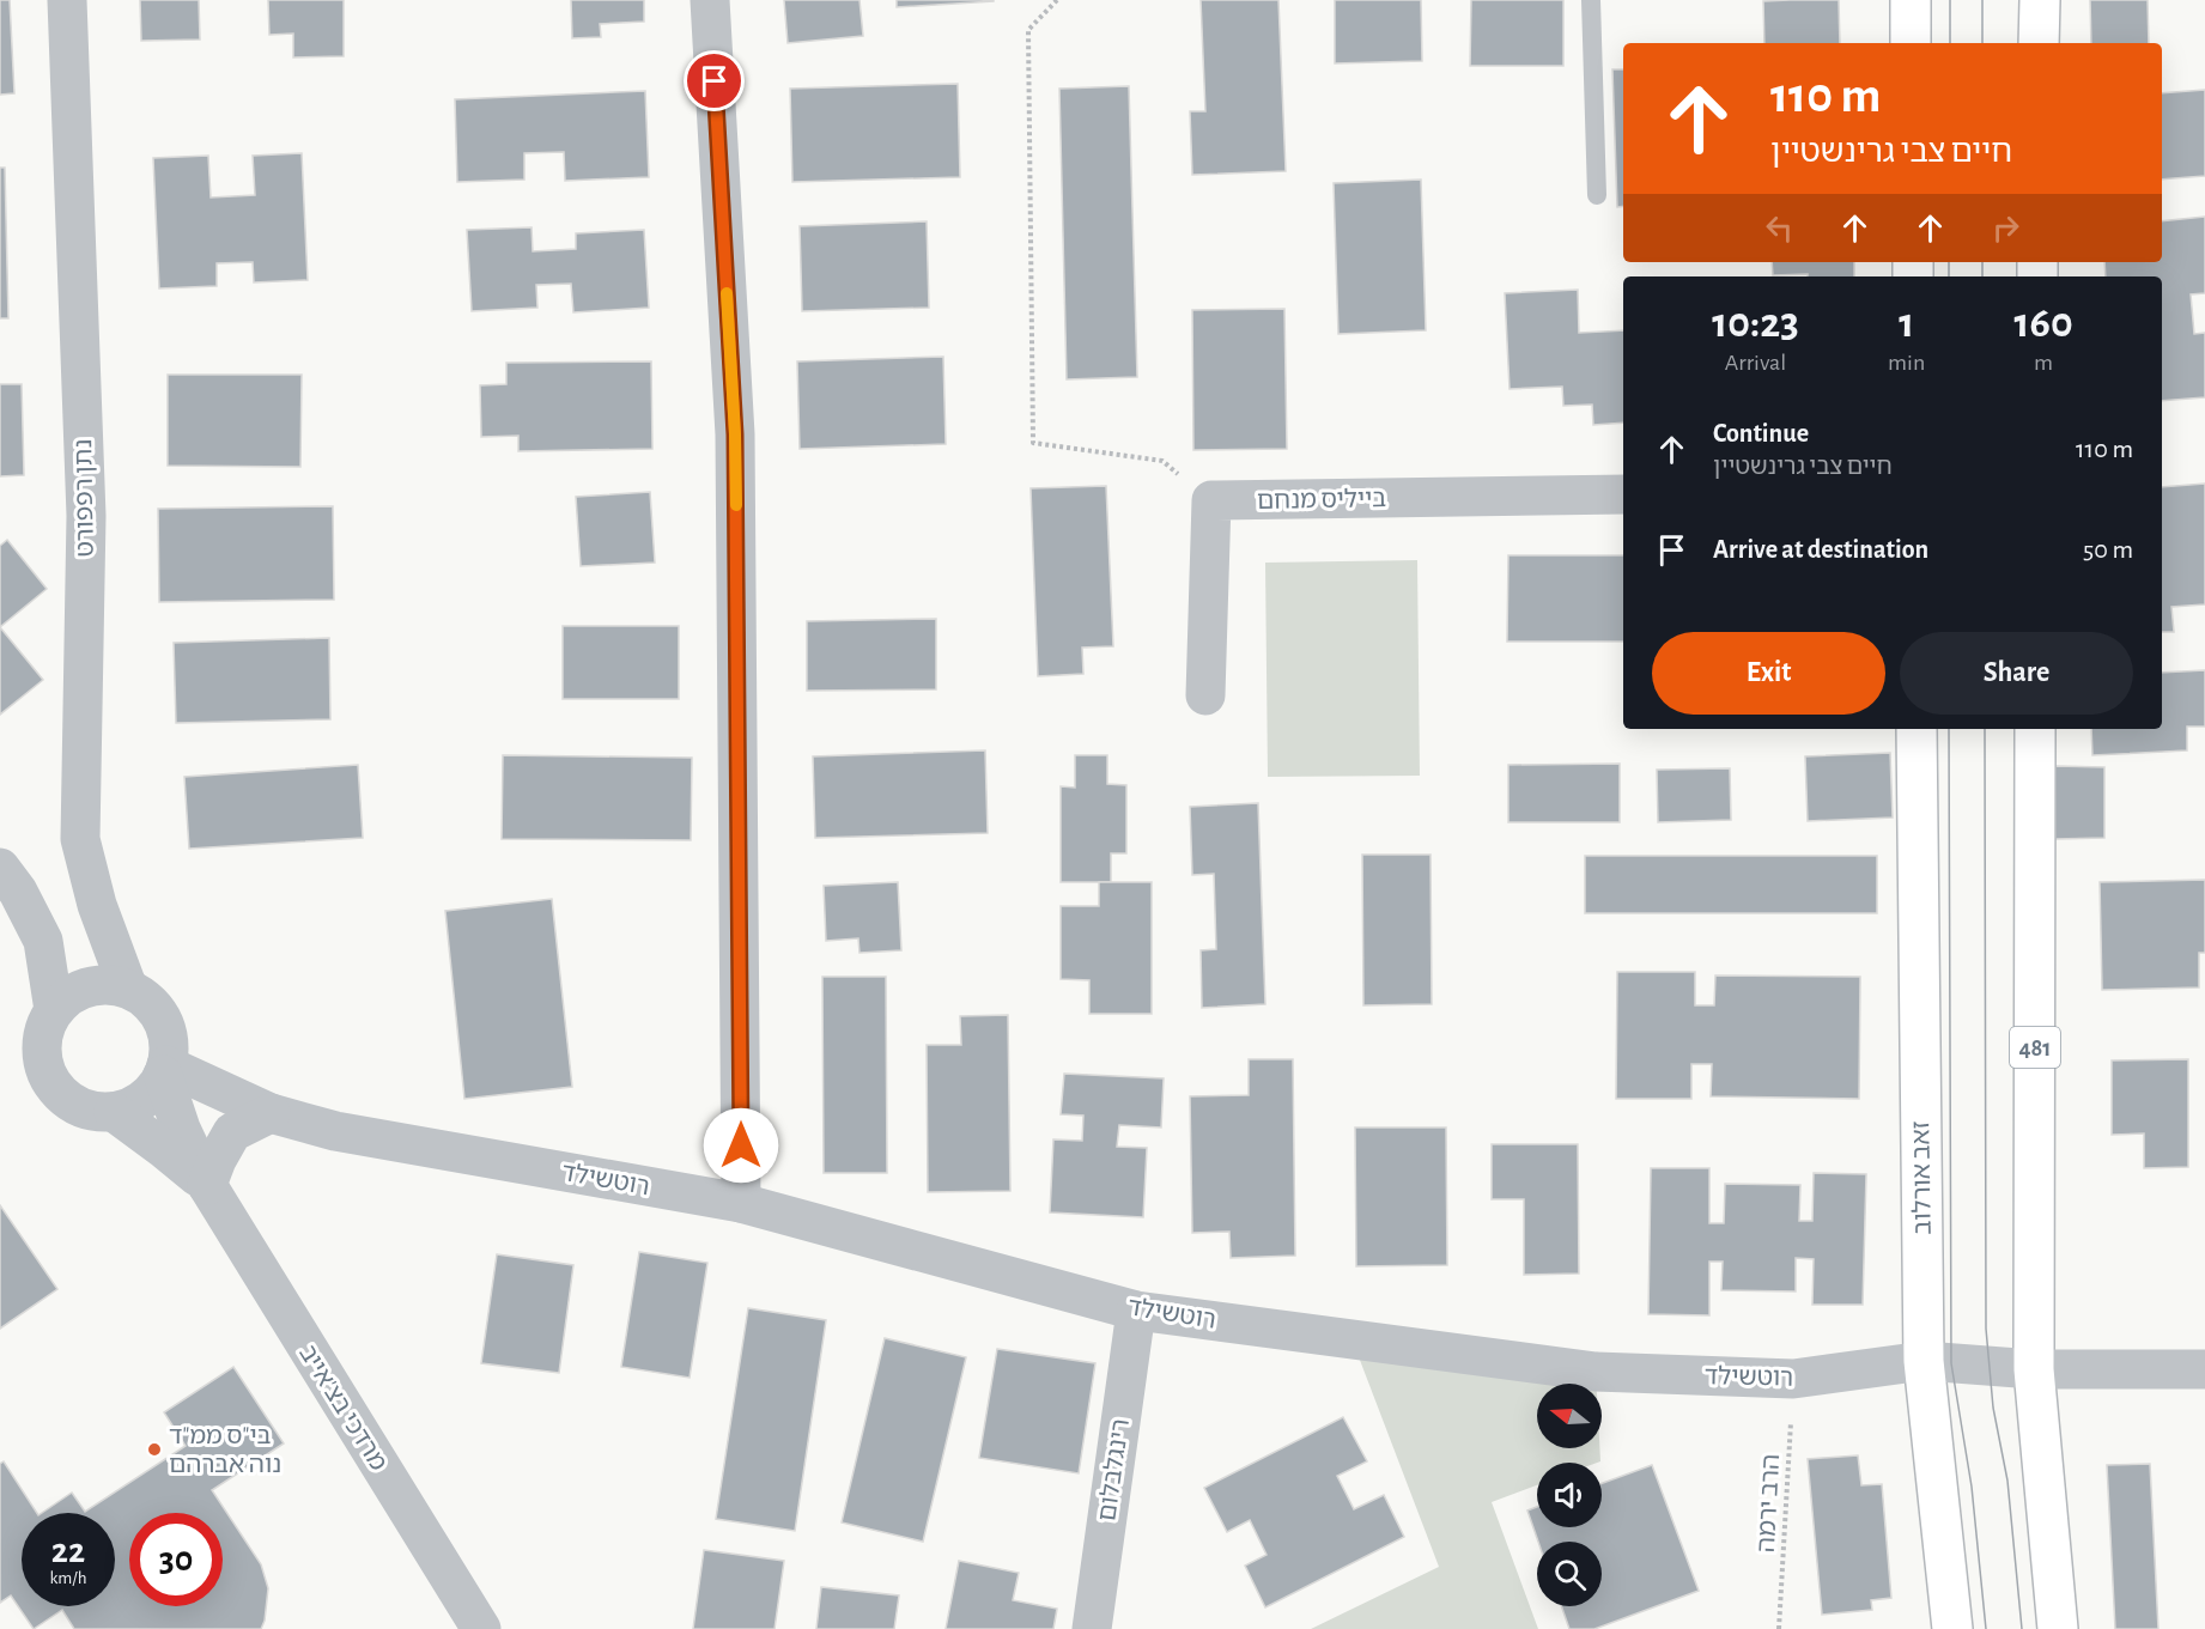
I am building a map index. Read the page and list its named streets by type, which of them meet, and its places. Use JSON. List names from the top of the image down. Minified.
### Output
{"streets":{"main road":["481","זאב אורלוב"],"street":["נתן רפפורט","בייליס מנחם","רוטשילד","מרדכי בצ'אייב","רינגלבלום"],"path":["הרב ירמה"]},"crossings":[["נתן רפפורט","רוטשילד"],["481","רוטשילד"],["זאב אורלוב","רוטשילד"],["רוטשילד","רינגלבלום"],["רוטשילד","הרב ירמה"]],"places":["בי\"ס ממ\"ד נוה אברהם"],"north":"left","page":{"turn":["110 m","חיים צבי גרינשטיין"],"eta":["10:23","Arrival","1","min","160","m"],"list":[{"name":"Continue","note":"חיים צבי גרינשטיין","value":"110 m"},{"name":"Arrive at destination","value":"50 m"}],"buttons":["Exit","Share"],"speed":"22 km/h","limit":"30"}}
